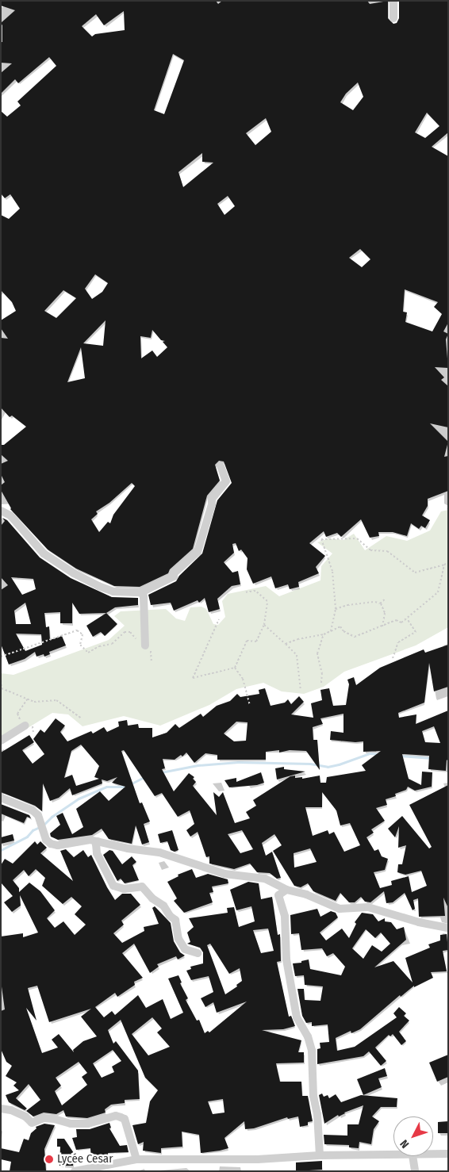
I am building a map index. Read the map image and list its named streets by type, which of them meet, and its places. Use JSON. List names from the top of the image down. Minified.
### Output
{"places":["Lycée Cesar"],"north":"bottom left"}
